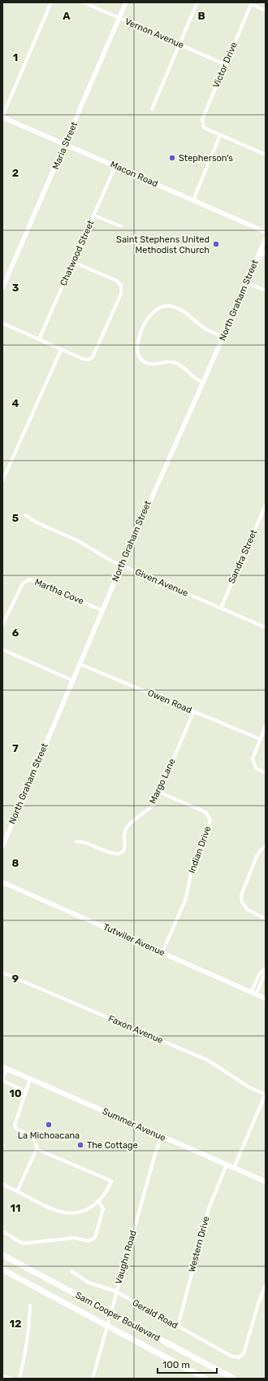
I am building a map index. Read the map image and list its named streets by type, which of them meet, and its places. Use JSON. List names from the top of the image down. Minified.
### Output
{"streets":{"highway":["Sam Cooper Boulevard"],"main road":["Maria Street","Macon Road","North Graham Street","Tutwiler Avenue","Summer Avenue"],"street":["Vernon Avenue","Victor Drive","Chatwood Street","Sandra Street","Given Avenue","Martha Cove","Owen Road","Margo Lane","Indian Drive","Faxon Avenue","Western Drive","Vaughn Road","Gerald Road"]},"crossings":[["Vernon Avenue","Victor Drive"],["Vernon Avenue","Maria Street"],["Maria Street","Macon Road"],["Macon Road","Chatwood Street"],["North Graham Street","Given Avenue"],["North Graham Street","Martha Cove"],["North Graham Street","Owen Road"],["Sandra Street","Given Avenue"],["Owen Road","Margo Lane"],["Margo Lane","Indian Drive"],["Indian Drive","Tutwiler Avenue"],["Summer Avenue","Western Drive"],["Summer Avenue","Vaughn Road"],["Western Drive","Gerald Road"],["Vaughn Road","Gerald Road"]],"places":["Stepherson's","Saint Stephens United Methodist Church","La Michoacana","The Cottage"],"scale_bar":"100 m","grid":{"columns":["A","B"],"rows":["1","2","3","4","5","6","7","8","9","10","11","12"]}}
